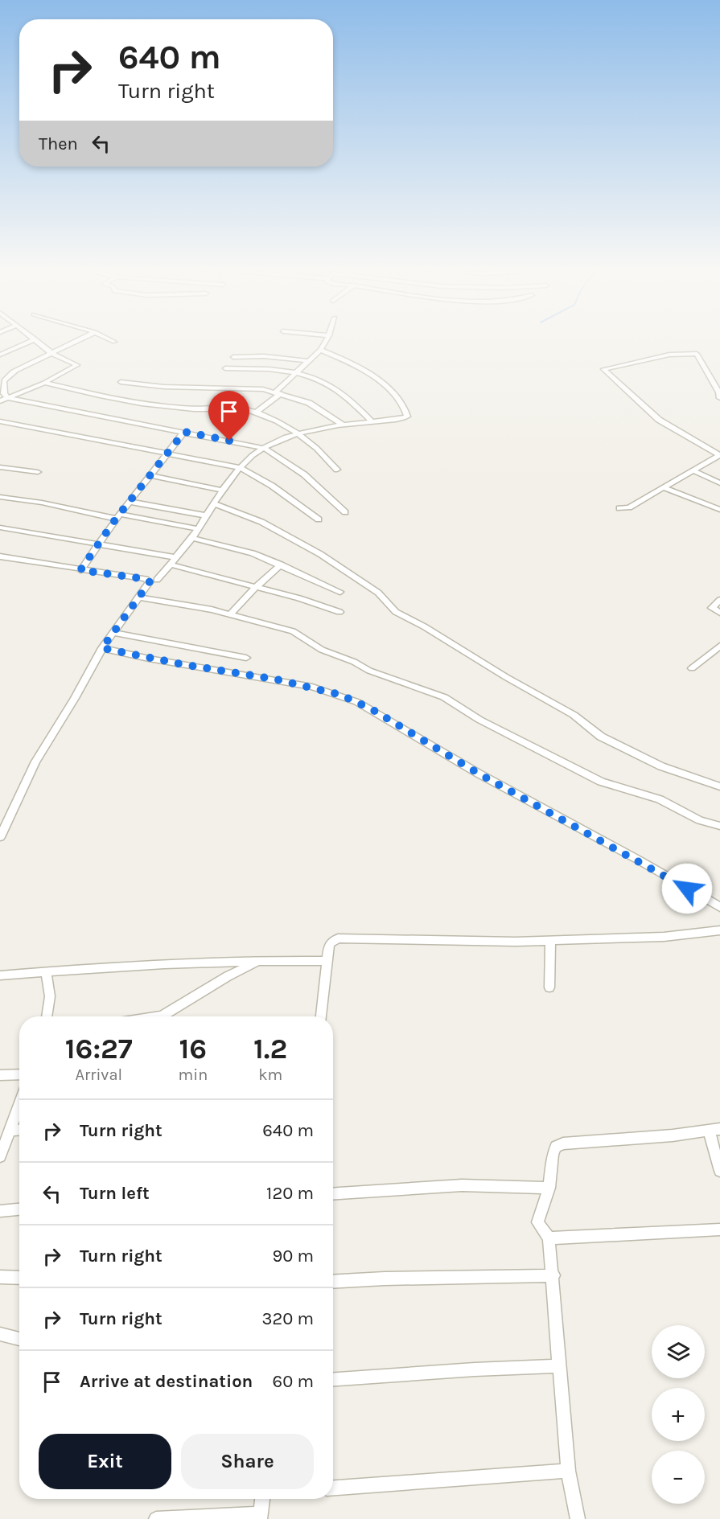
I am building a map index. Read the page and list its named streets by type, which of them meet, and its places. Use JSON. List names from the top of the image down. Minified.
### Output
{"page":{"turn":["640 m","Turn right"],"then":"Then","eta":["16:27","Arrival","16","min","1.2","km"],"list":[{"name":"Turn right","value":"640 m"},{"name":"Turn left","value":"120 m"},{"name":"Turn right","value":"90 m"},{"name":"Turn right","value":"320 m"},{"name":"Arrive at destination","value":"60 m"}],"map_buttons":["+","−"],"buttons":["Exit","Share"]}}
